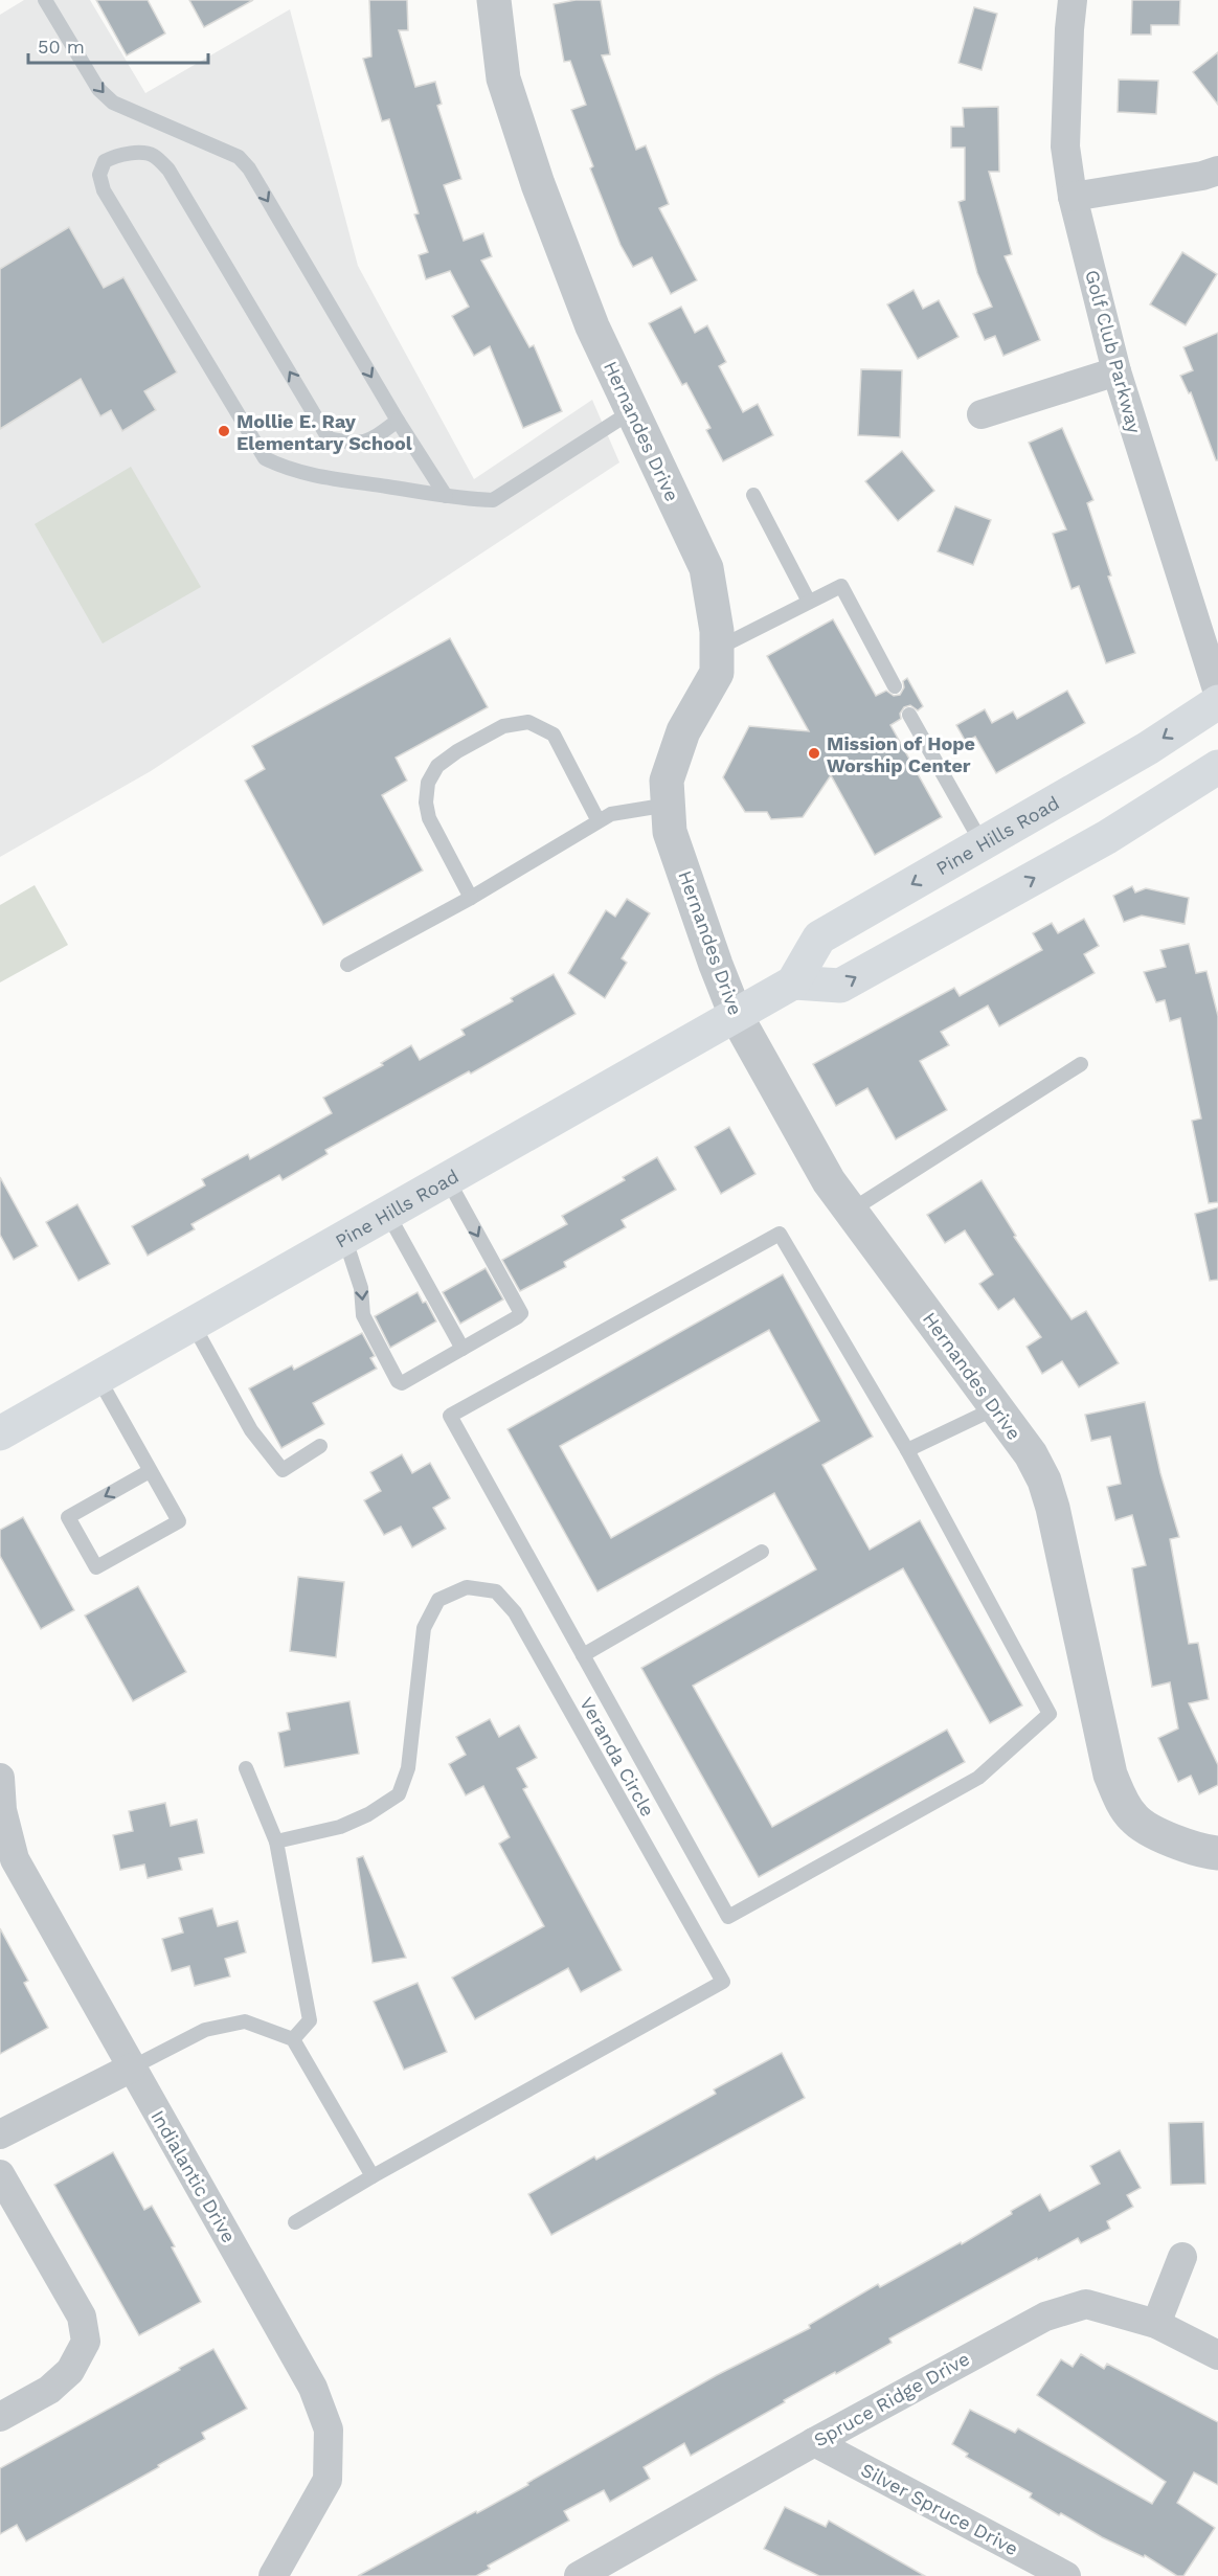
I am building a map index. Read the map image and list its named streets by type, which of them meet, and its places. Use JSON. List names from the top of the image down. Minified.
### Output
{"streets":{"main road":["Pine Hills Road"],"street":["Golf Club Parkway","Hernandes Drive","Indialantic Drive","Spruce Ridge Drive","Silver Spruce Drive"],"lane":["Veranda Circle"]},"crossings":[["Hernandes Drive","Pine Hills Road"],["Spruce Ridge Drive","Silver Spruce Drive"]],"places":["Mollie E. Ray Elementary School","Mission of Hope Worship Center"],"scale_bar":"50 m"}
